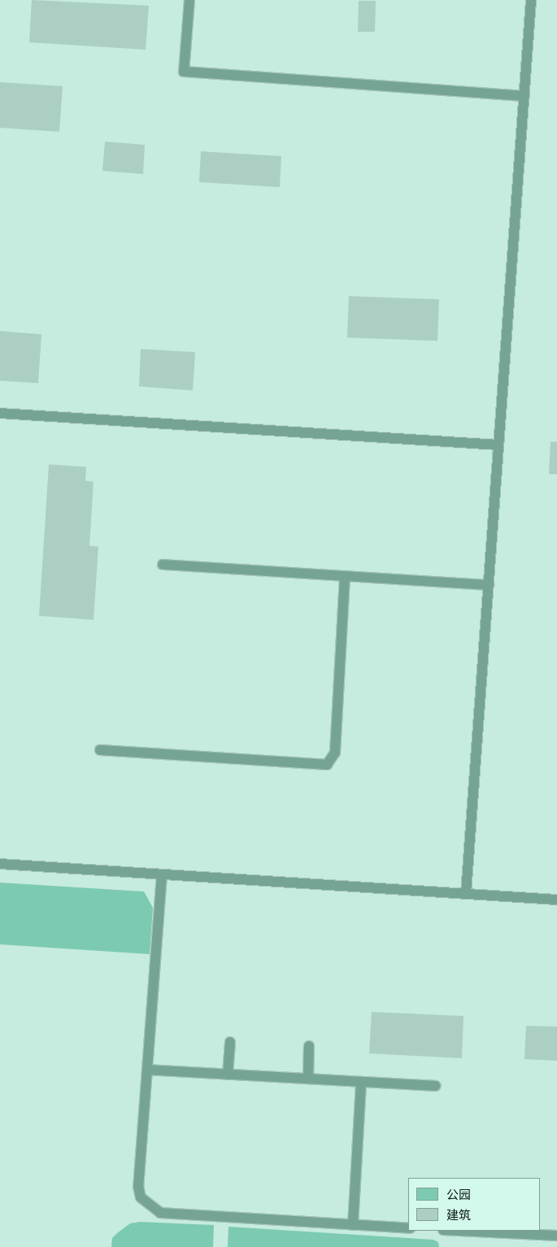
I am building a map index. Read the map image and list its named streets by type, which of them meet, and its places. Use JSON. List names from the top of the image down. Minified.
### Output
{"legend":["公园","建筑"]}
